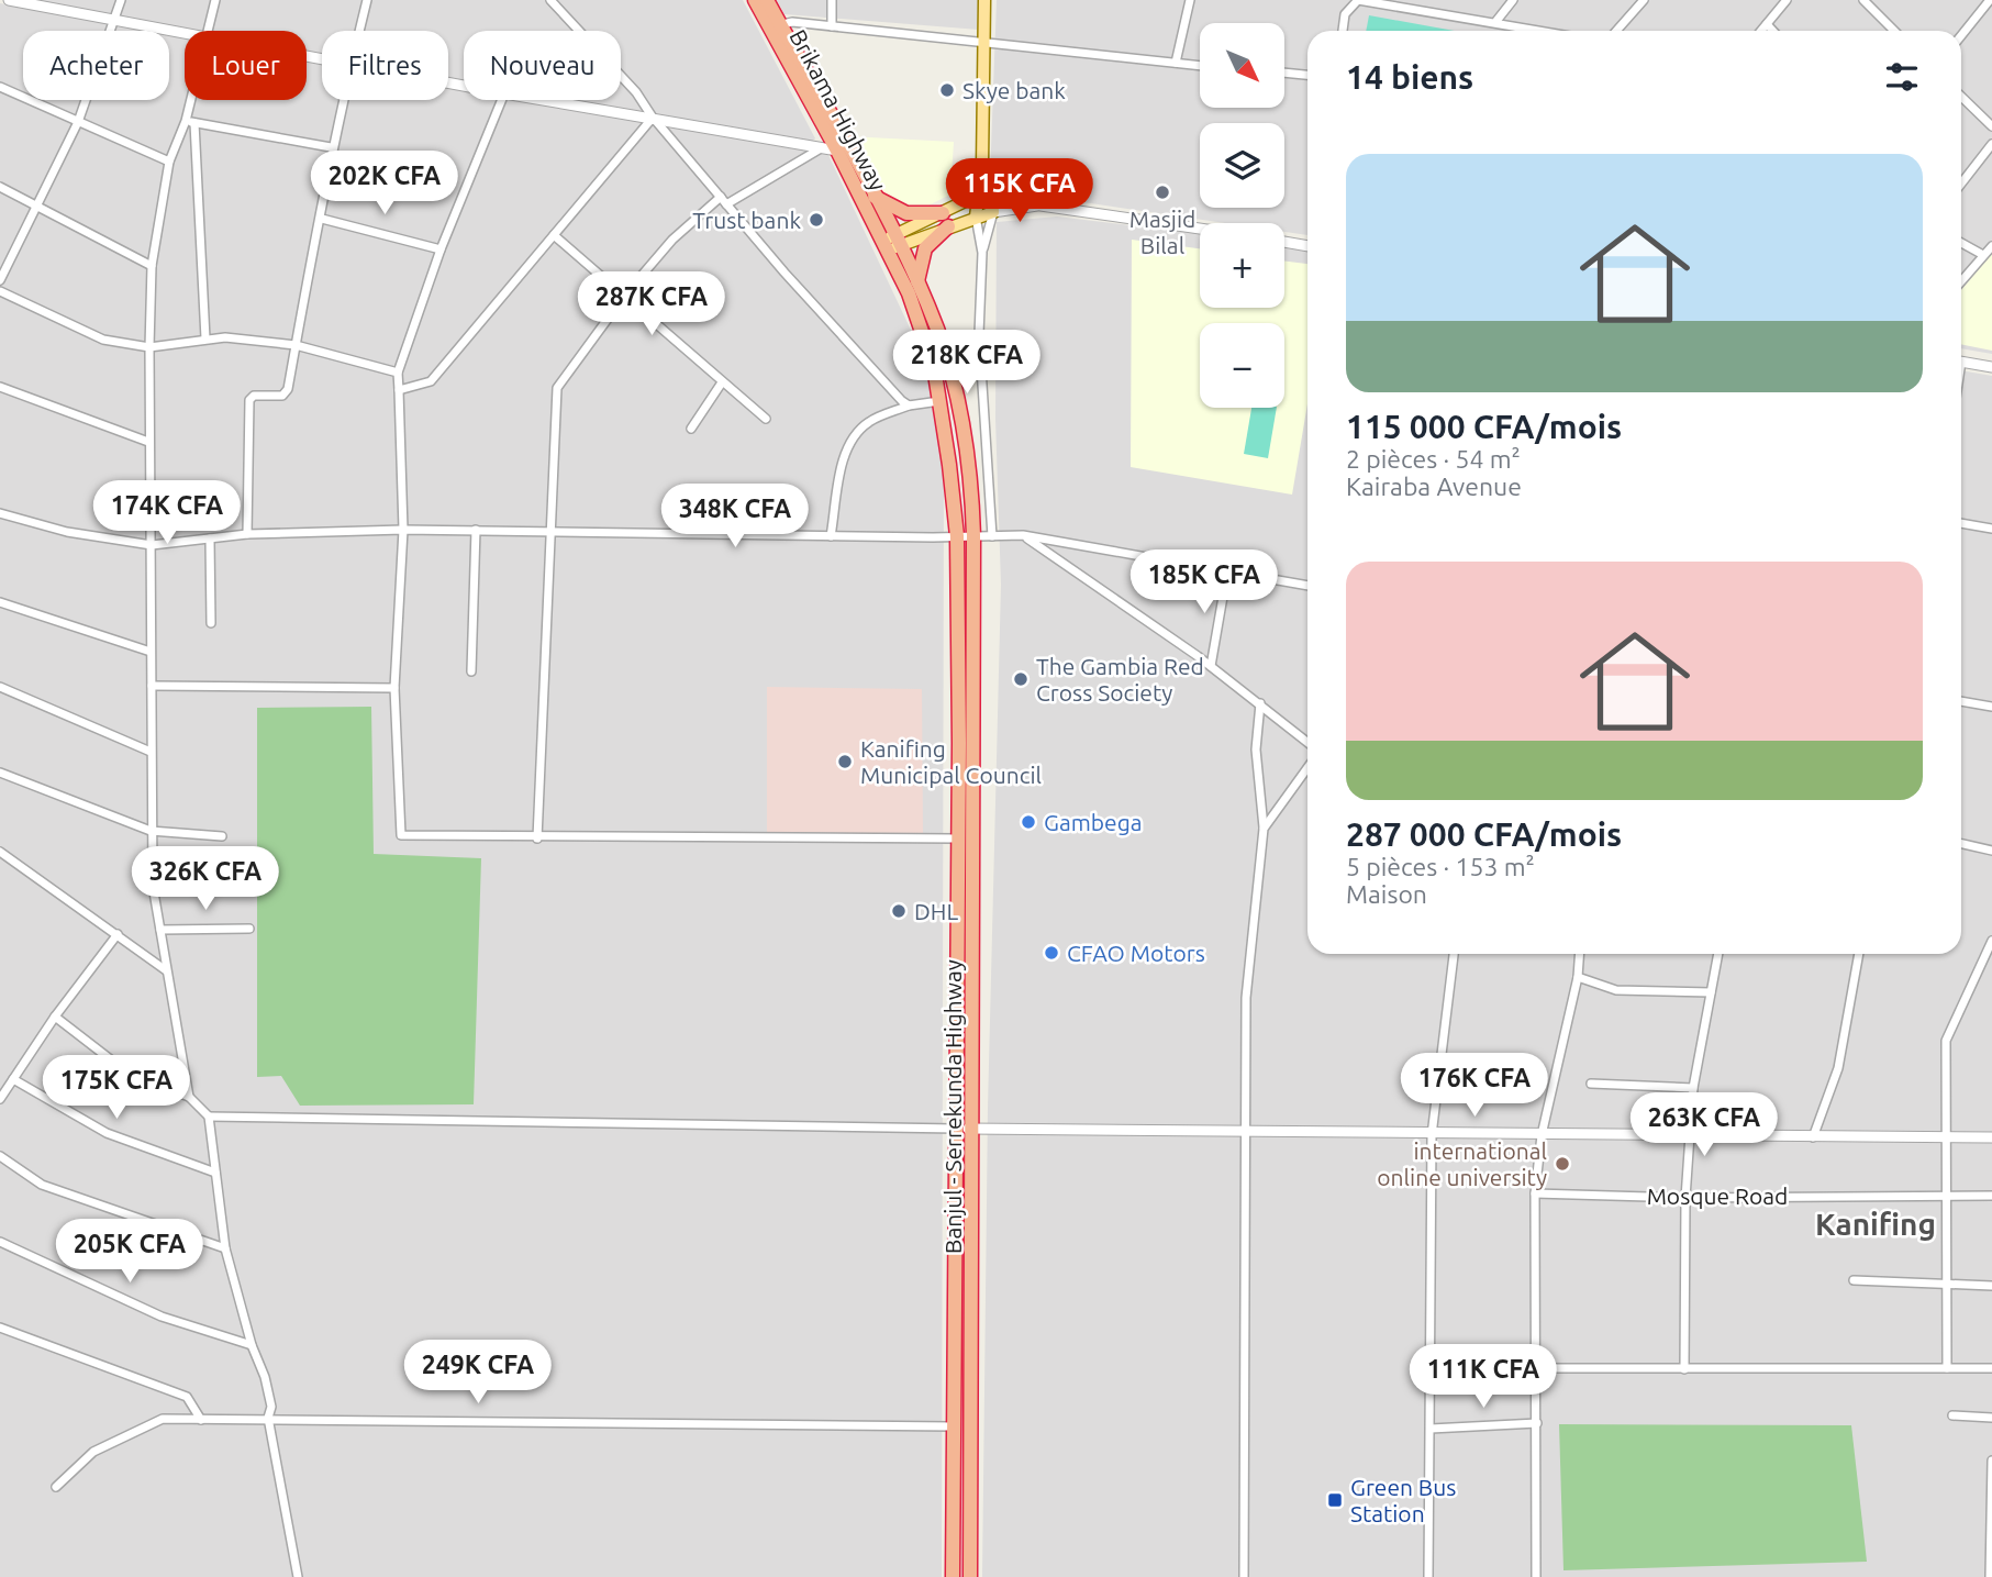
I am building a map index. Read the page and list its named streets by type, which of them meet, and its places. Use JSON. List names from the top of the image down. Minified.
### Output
{"streets":{"highway":["Brikama Highway","Banjul - Serrekunda Highway"],"street":["Mosque Road"]},"crossings":[["Brikama Highway","Banjul - Serrekunda Highway"]],"districts":["Kanifing"],"places":{"other":["Skye bank","Masjid Bilal","Trust bank","The Gambia Red Cross Society","Kanifing Municipal Council","Gambega","DHL","CFAO Motors","international online university"],"transit":["Green Bus Station"]},"north":"bottom right","page":{"map_buttons":["+","−"],"chip":["Acheter","Louer","Filtres","Nouveau"],"heading":"14 biens","list":[{"name":"115 000 CFA/mois","note":"2 pièces · 54 m² · Kairaba Avenue"},{"name":"287 000 CFA/mois","note":"5 pièces · 153 m² · Maison"}],"price":["202K CFA","115K CFA","287K CFA","218K CFA","174K CFA","348K CFA","185K CFA","326K CFA","176K CFA","175K CFA","263K CFA","205K CFA","249K CFA","111K CFA"]}}
